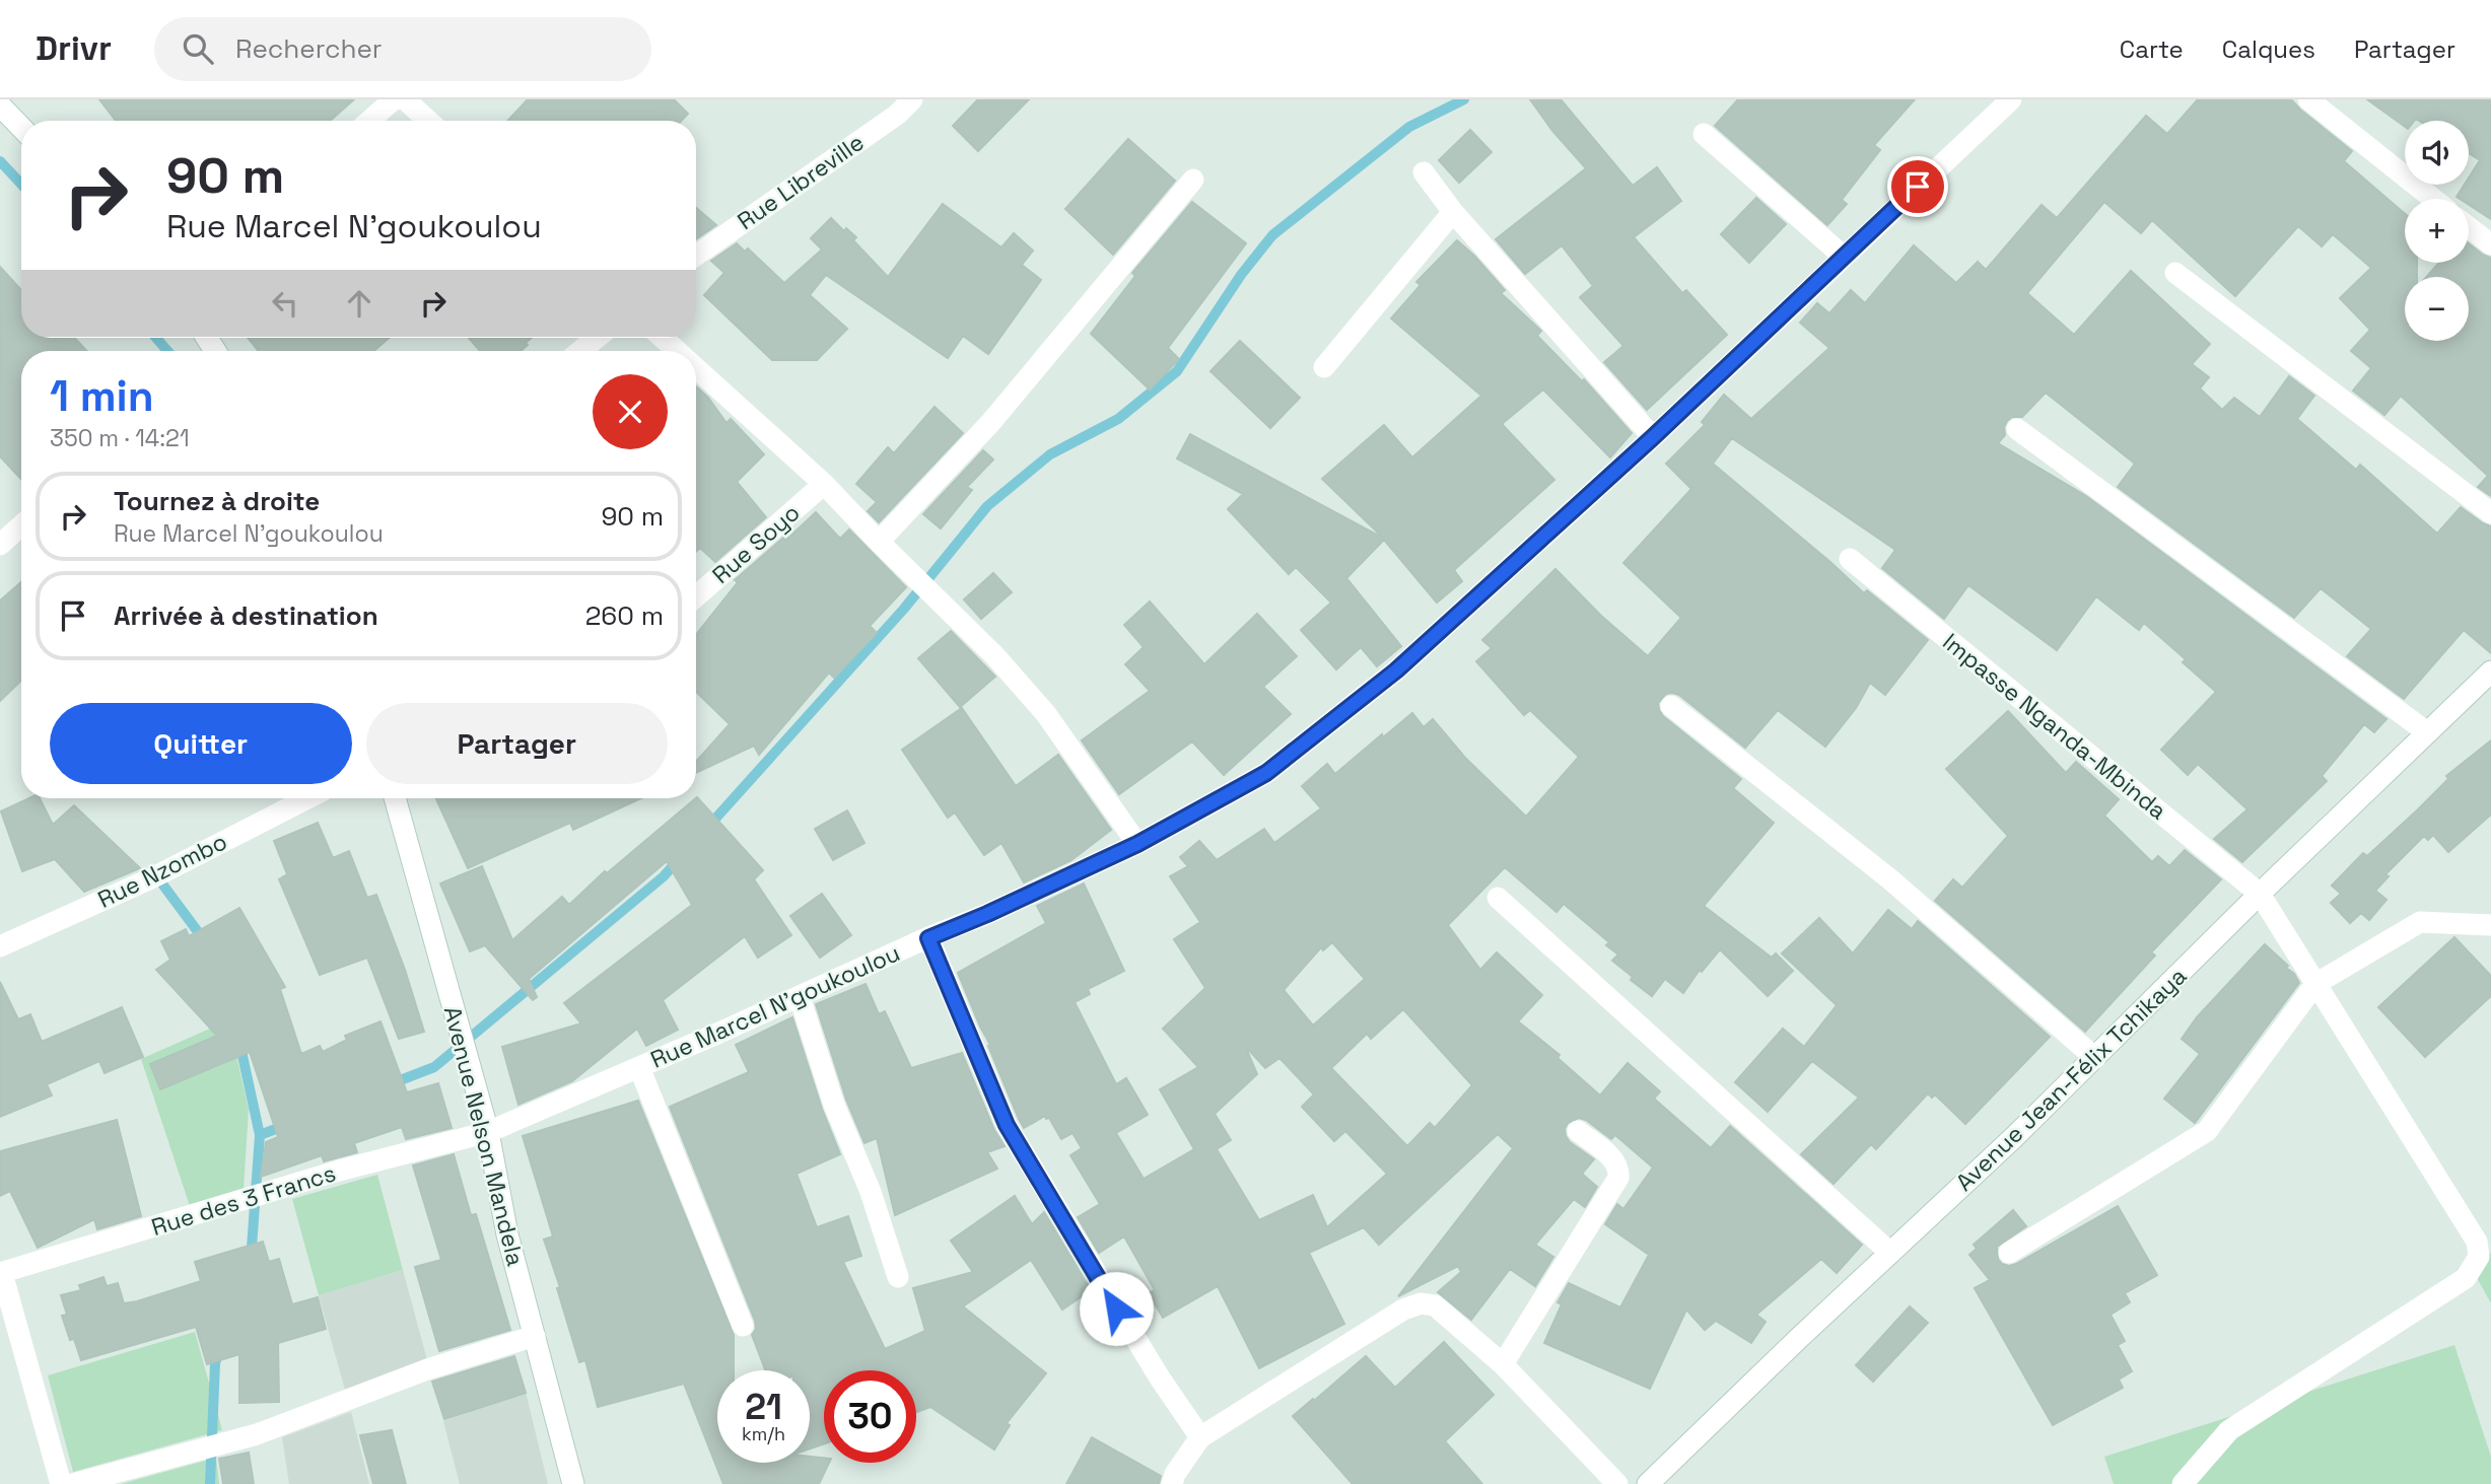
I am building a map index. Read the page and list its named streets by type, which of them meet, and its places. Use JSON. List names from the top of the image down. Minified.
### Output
{"streets":{"street":["Rue Libreville","Rue Soyo","Impasse Nganda-Mbinda","Rue Nzombo","Rue Marcel N'goukoulou","Avenue Jean-Félix Tchikaya","Avenue Nelson Mandela","Rue des 3 Francs"]},"crossings":[["Impasse Nganda-Mbinda","Avenue Jean-Félix Tchikaya"],["Rue Marcel N'goukoulou","Avenue Nelson Mandela"],["Rue Marcel N'goukoulou","Rue des 3 Francs"],["Avenue Nelson Mandela","Rue des 3 Francs"]],"page":{"header":"Drivr","search":"Rechercher","nav":["Carte","Calques","Partager"],"map_buttons":["+","−"],"turn":["90 m","Rue Marcel N'goukoulou"],"heading":["1 min","350 m · 14:21"],"list":[{"name":"Tournez à droite","note":"Rue Marcel N'goukoulou","value":"90 m"},{"name":"Arrivée à destination","value":"260 m"}],"buttons":["Quitter","Partager"],"speed":"21 km/h","limit":"30"}}
